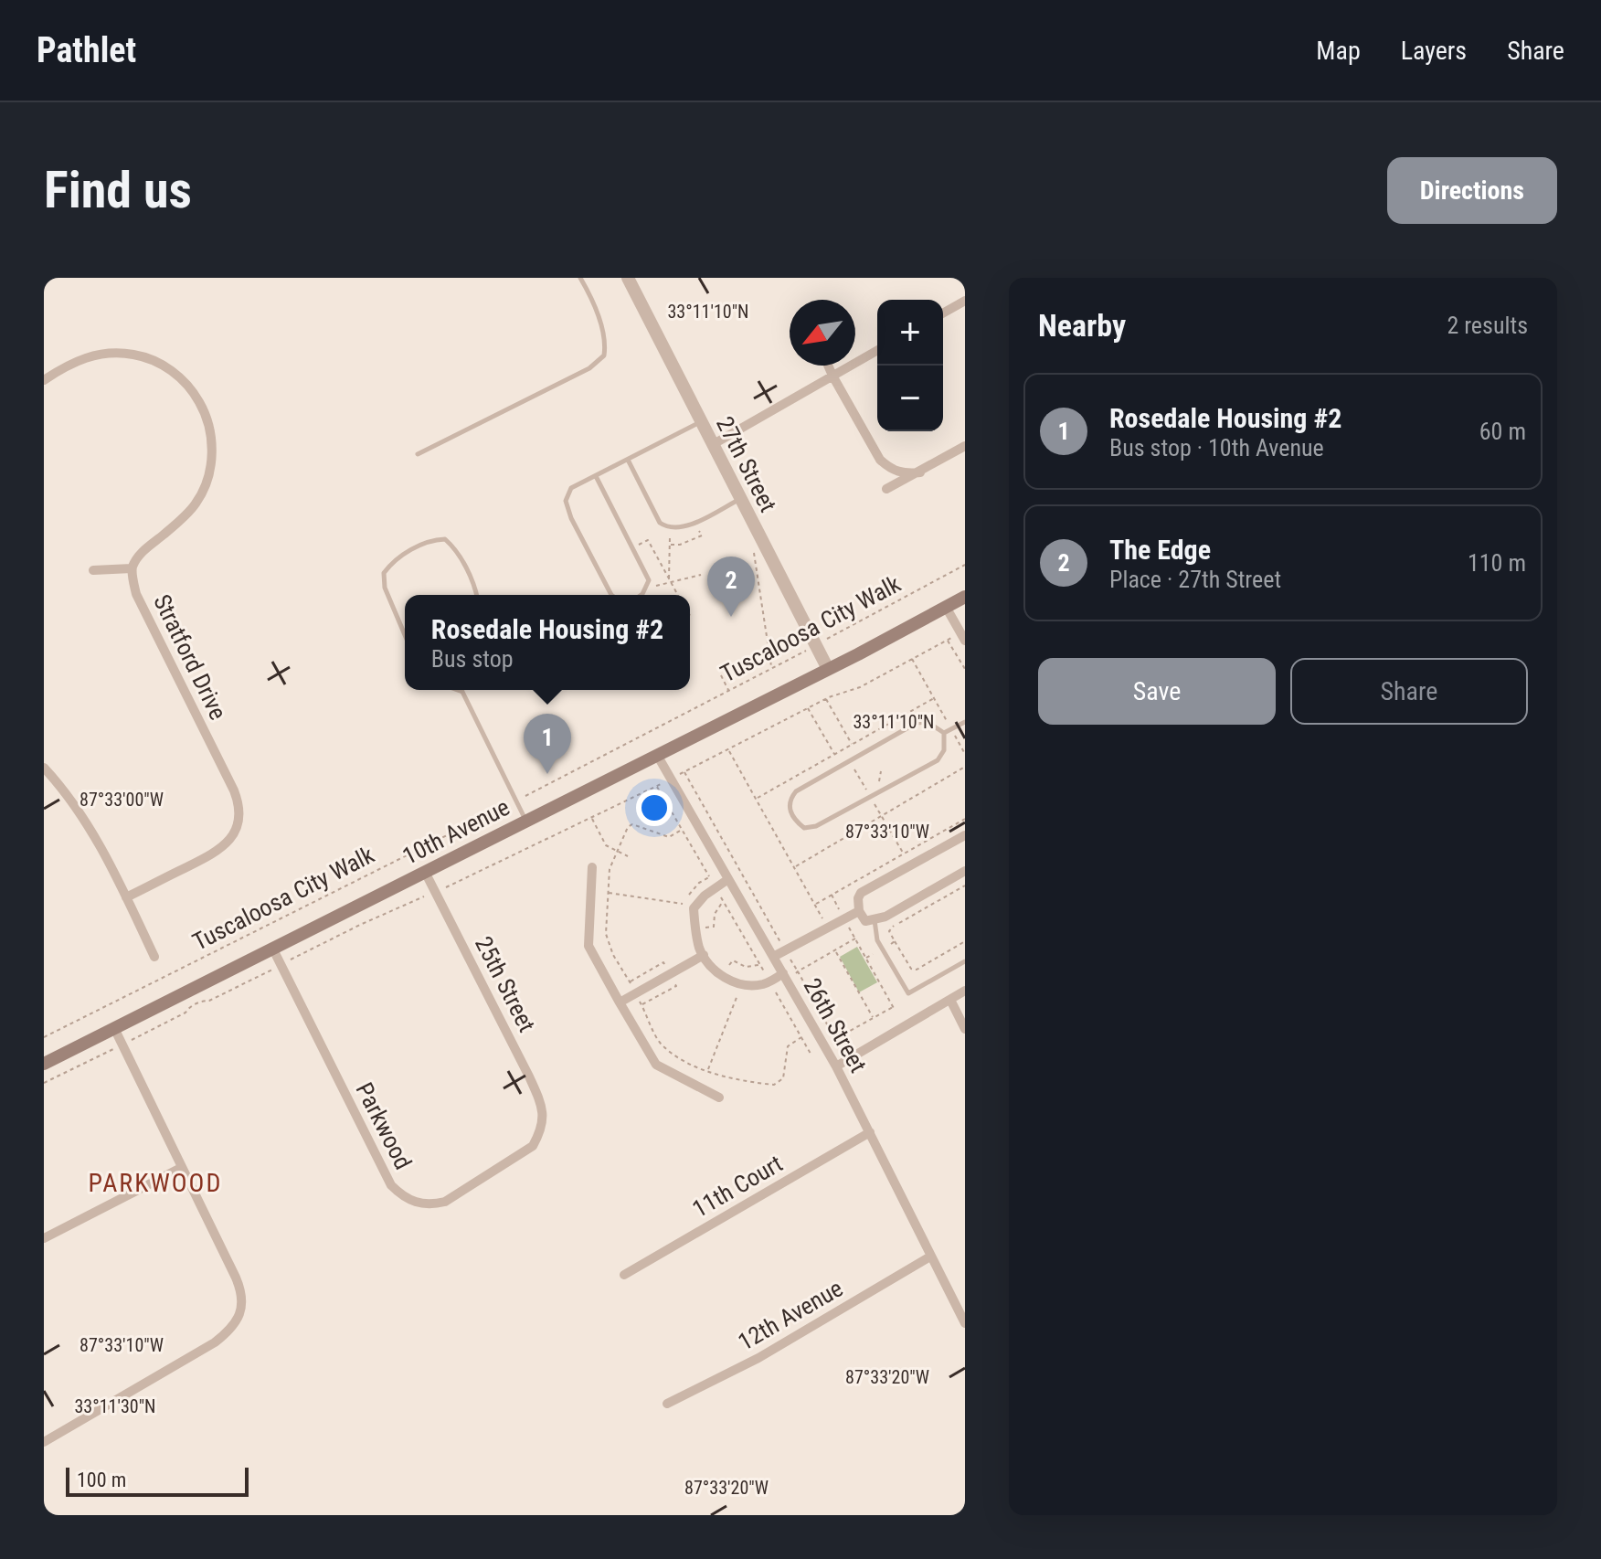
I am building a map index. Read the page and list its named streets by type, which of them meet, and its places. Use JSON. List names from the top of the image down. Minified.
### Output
{"streets":{"main road":["10th Avenue"],"street":["27th Street","Stratford Drive","25th Street","26th Street","Parkwood","11th Court","12th Avenue"],"path":["Tuscaloosa City Walk"]},"crossings":[["27th Street","Tuscaloosa City Walk"],["27th Street","10th Avenue"],["10th Avenue","25th Street"],["10th Avenue","26th Street"],["10th Avenue","Parkwood"],["25th Street","Parkwood"],["26th Street","11th Court"],["26th Street","12th Avenue"]],"districts":["PARKWOOD"],"scale_bar":"100 m","north":"bottom left","page":{"header":"Pathlet","nav":["Map","Layers","Share"],"buttons":["Directions",["Save","Share"]],"title":"Find us","heading":["Nearby","2 results"],"map_buttons":["+","−"],"list":[{"mark":"1","name":"Rosedale Housing #2","note":"Bus stop · 10th Avenue","value":"60 m"},{"mark":"2","name":"The Edge","note":"Place · 27th Street","value":"110 m"}],"pins":["2","1"],"popup":["Rosedale Housing #2","Bus stop"],"scale":"100 m"},"coordinates":["33°11'10\"N","87°33'00\"W","87°33'10\"W","87°33'20\"W","33°11'30\"N"]}
